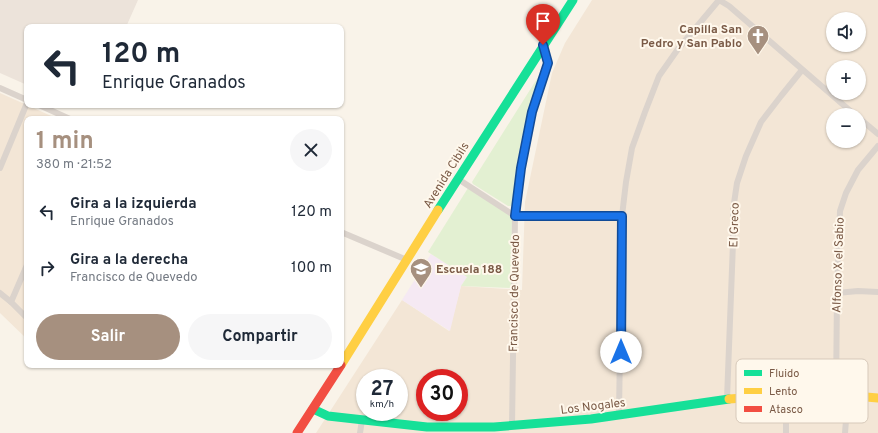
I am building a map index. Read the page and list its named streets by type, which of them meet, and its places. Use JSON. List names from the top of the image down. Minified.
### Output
{"streets":{"street":["Avenida Cibils","El Greco","Alfonso X el Sabio","Francisco de Quevedo","Los Nogales"]},"crossings":[["Avenida Cibils","Francisco de Quevedo"],["Avenida Cibils","Los Nogales"],["El Greco","Los Nogales"],["Francisco de Quevedo","Los Nogales"]],"places":{"church":["Capilla San Pedro y San Pablo"],"school or university":["Escuela 188"]},"legend":["Fluido","Lento","Atasco"],"page":{"map_buttons":["+","−"],"turn":["120 m","Enrique Granados"],"heading":["1 min","380 m · 21:52"],"list":[{"name":"Gira a la izquierda","note":"Enrique Granados","value":"120 m"},{"name":"Gira a la derecha","note":"Francisco de Quevedo","value":"100 m"}],"buttons":["Salir","Compartir"],"speed":"27 km/h","limit":"30"}}
